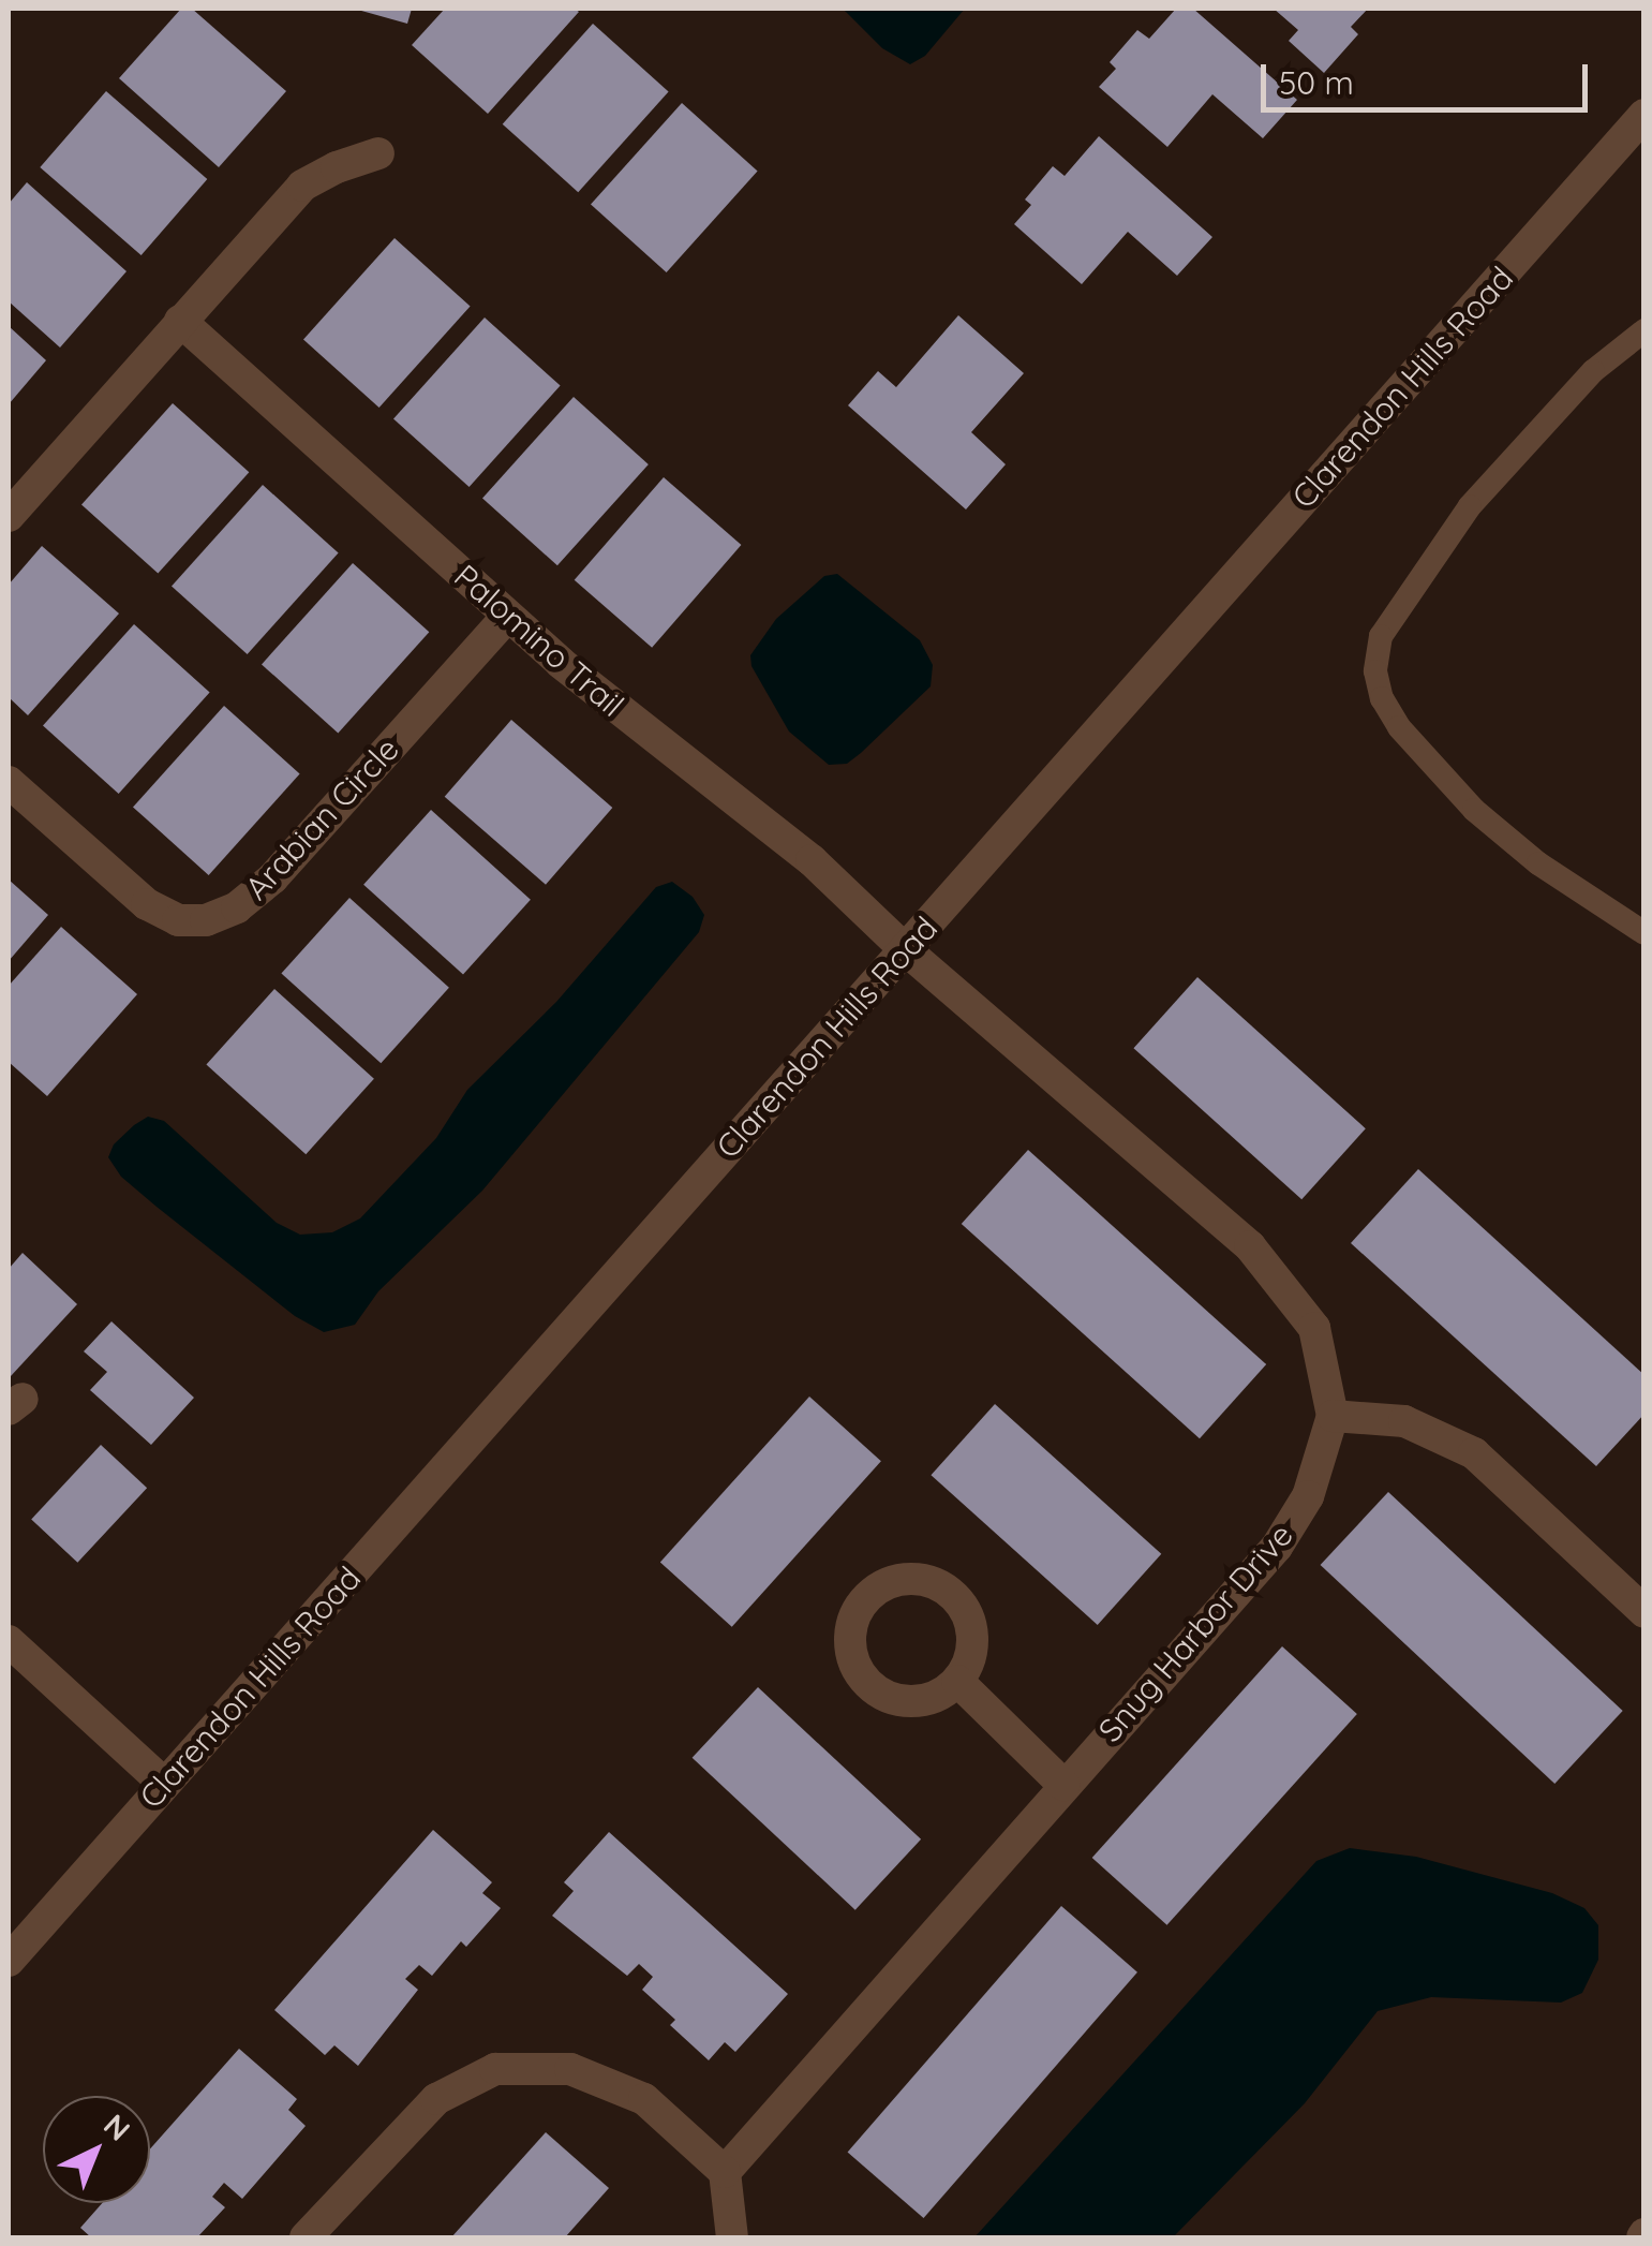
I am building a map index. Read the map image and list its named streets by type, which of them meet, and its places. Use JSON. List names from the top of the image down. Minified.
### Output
{"streets":{"street":["Clarendon Hills Road","Palomino Trail","Arabian Circle","Snug Harbor Drive"]},"crossings":[["Clarendon Hills Road","Palomino Trail"],["Clarendon Hills Road","Snug Harbor Drive"],["Palomino Trail","Arabian Circle"],["Palomino Trail","Snug Harbor Drive"]],"scale_bar":"50 m","north":"top right"}
